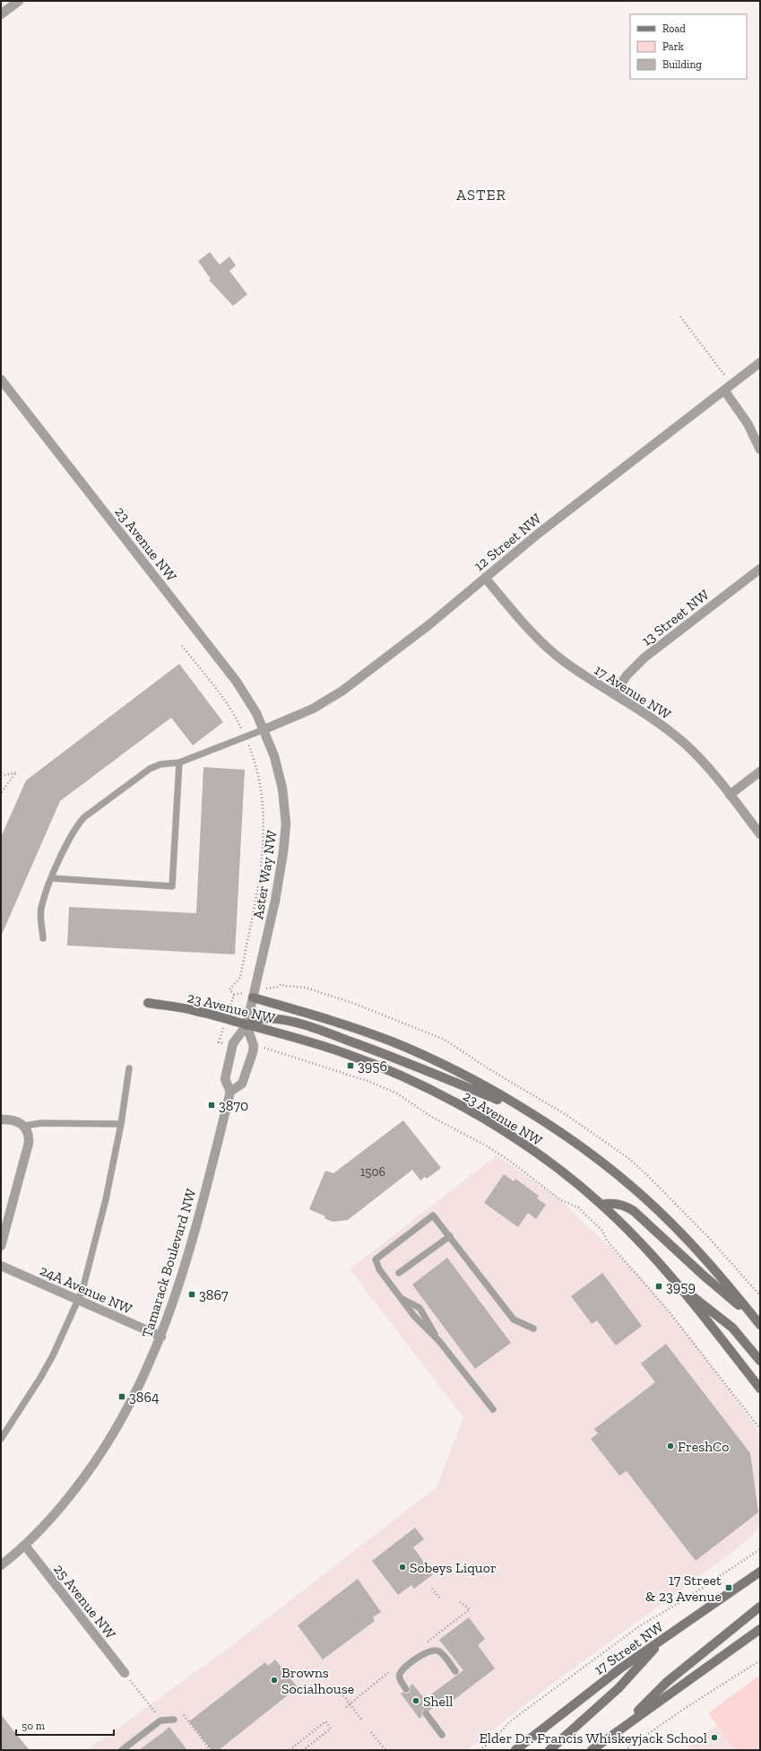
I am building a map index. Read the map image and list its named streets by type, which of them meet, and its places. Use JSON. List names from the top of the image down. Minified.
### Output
{"streets":{"main road":["23 Avenue NW","17 Street NW"],"street":["12 Street NW","13 Street NW","17 Avenue NW","Aster Way NW","Tamarack Boulevard NW","24A Avenue NW","25 Avenue NW"]},"crossings":[["12 Street NW","23 Avenue NW"],["12 Street NW","17 Avenue NW"],["12 Street NW","Aster Way NW"],["23 Avenue NW","Aster Way NW"],["23 Avenue NW","Tamarack Boulevard NW"],["13 Street NW","17 Avenue NW"],["Aster Way NW","Tamarack Boulevard NW"],["Tamarack Boulevard NW","24A Avenue NW"],["Tamarack Boulevard NW","25 Avenue NW"]],"districts":["ASTER"],"places":{"transit":["3956","3870","3959","3867","3864","17 Street & 23 Avenue"],"other":["FreshCo","Sobeys Liquor","Browns Socialhouse","Shell","Elder Dr. Francis Whiskeyjack School"]},"house_numbers":["1506"],"legend":["Road","Park","Building"],"scale_bar":"50 m"}
